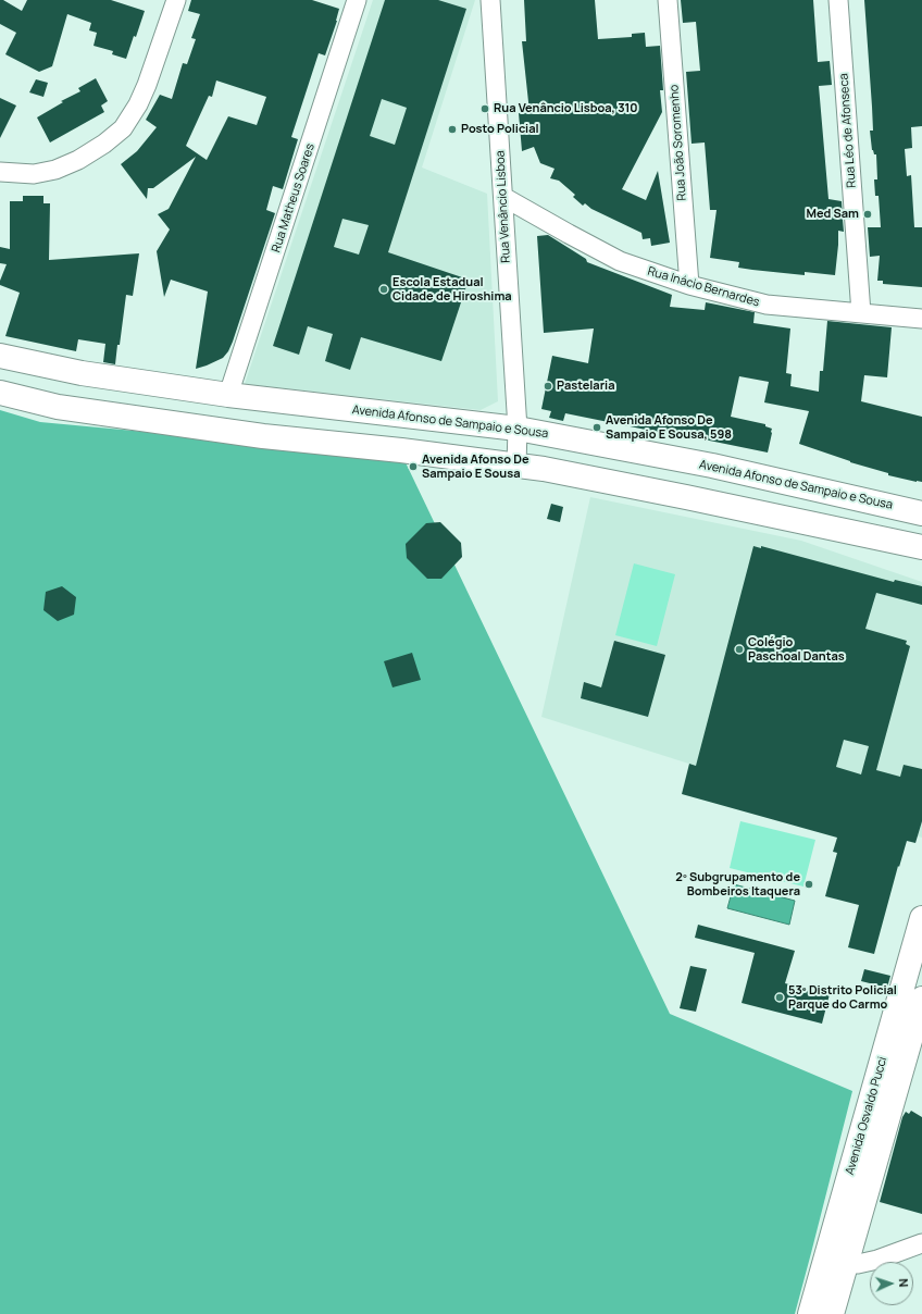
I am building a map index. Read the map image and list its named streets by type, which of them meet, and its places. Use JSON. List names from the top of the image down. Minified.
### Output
{"streets":{"main road":["Avenida Afonso de Sampaio e Sousa","Avenida Osvaldo Pucci"],"street":["Rua Léo de Afonseca","Rua João Soromenho","Rua Matheus Soares","Rua Venâncio Lisboa","Rua Inácio Bernardes"]},"crossings":[["Rua Léo de Afonseca","Rua Inácio Bernardes"],["Rua João Soromenho","Rua Inácio Bernardes"],["Rua Matheus Soares","Avenida Afonso de Sampaio e Sousa"],["Rua Venâncio Lisboa","Rua Inácio Bernardes"],["Rua Venâncio Lisboa","Avenida Afonso de Sampaio e Sousa"]],"places":["Rua Venâncio Lisboa, 310","Posto Policial","Med Sam","Escola Estadual Cidade de Hiroshima","Pastelaria","Avenida Afonso De Sampaio E Sousa, 598","Avenida Afonso De Sampaio E Sousa","Colégio Paschoal Dantas","2º Subgrupamento de Bombeiros Itaquera","53º Distrito Policial Parque do Carmo"],"north":"right"}
